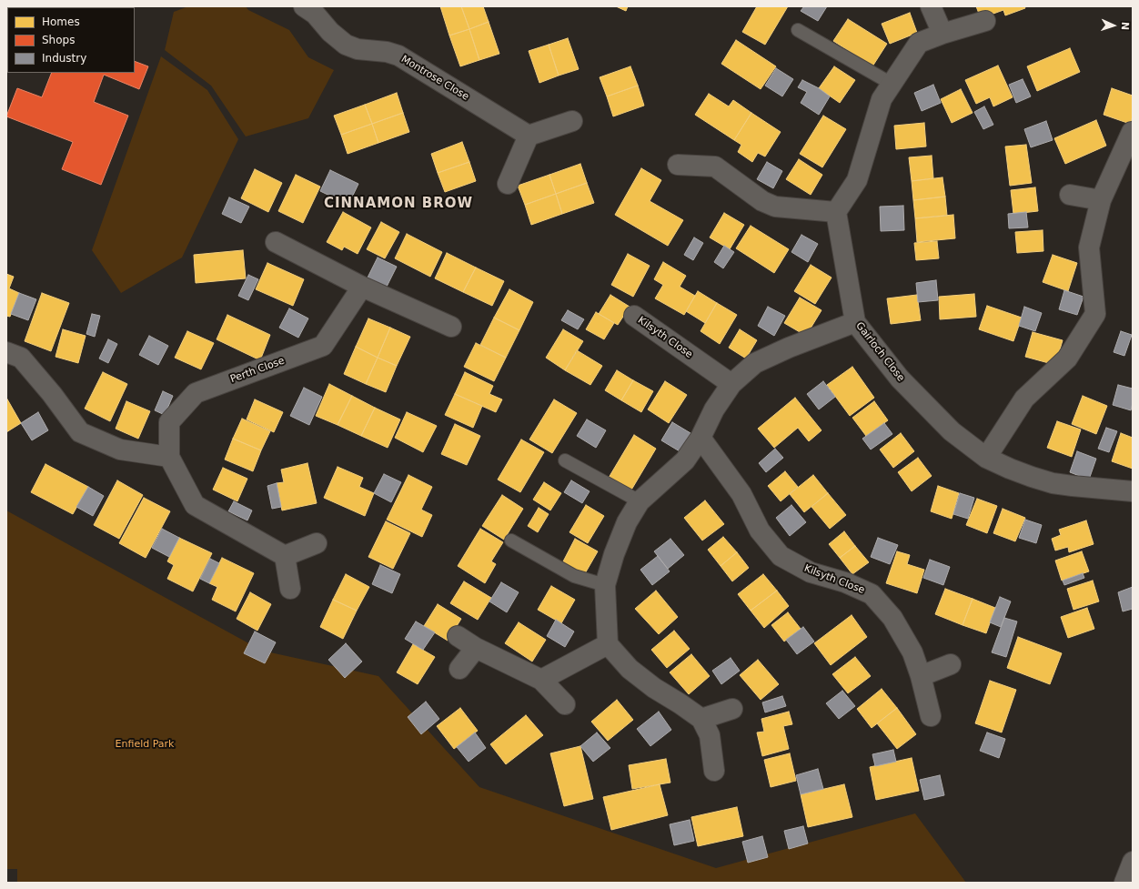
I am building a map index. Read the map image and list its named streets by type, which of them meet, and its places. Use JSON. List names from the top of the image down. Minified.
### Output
{"streets":{"street":["Montrose Close","Kilsyth Close","Gairloch Close","Perth Close"]},"districts":["CINNAMON BROW"],"parks":["Enfield Park"],"legend":["Homes","Shops","Industry"],"north":"right"}
